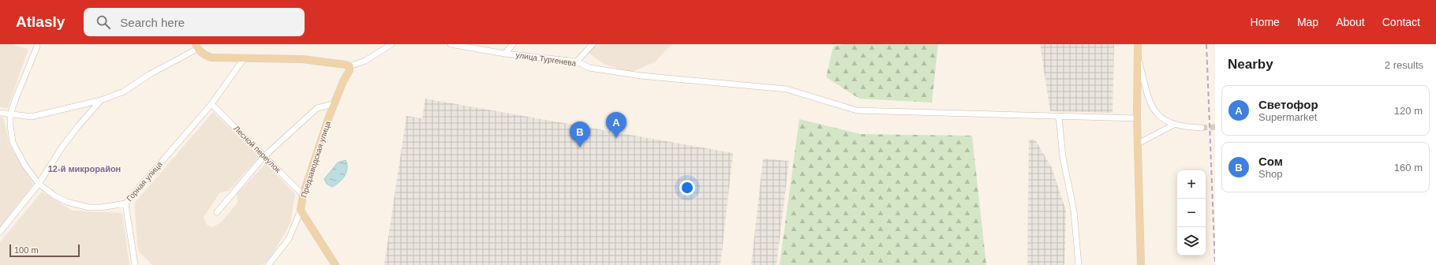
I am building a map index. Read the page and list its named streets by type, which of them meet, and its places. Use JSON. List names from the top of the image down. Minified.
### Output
{"streets":{"main road":["Предзаводская улица"],"street":["улица Тургенева","Лесной переулок","Горная улица"]},"crossings":[["Лесной переулок","Предзаводская улица"],["Лесной переулок","Горная улица"]],"districts":["12-й микрорайон"],"scale_bar":"100 m","page":{"header":"Atlasly","search":"Search here","nav":["Home","Map","About","Contact"],"heading":["Nearby","2 results"],"list":[{"mark":"A","name":"Светофор","note":"Supermarket","value":"120 m"},{"mark":"B","name":"Сом","note":"Shop","value":"160 m"}],"pins":["A","B"],"map_buttons":["+","−"],"scale":"100 m"}}
